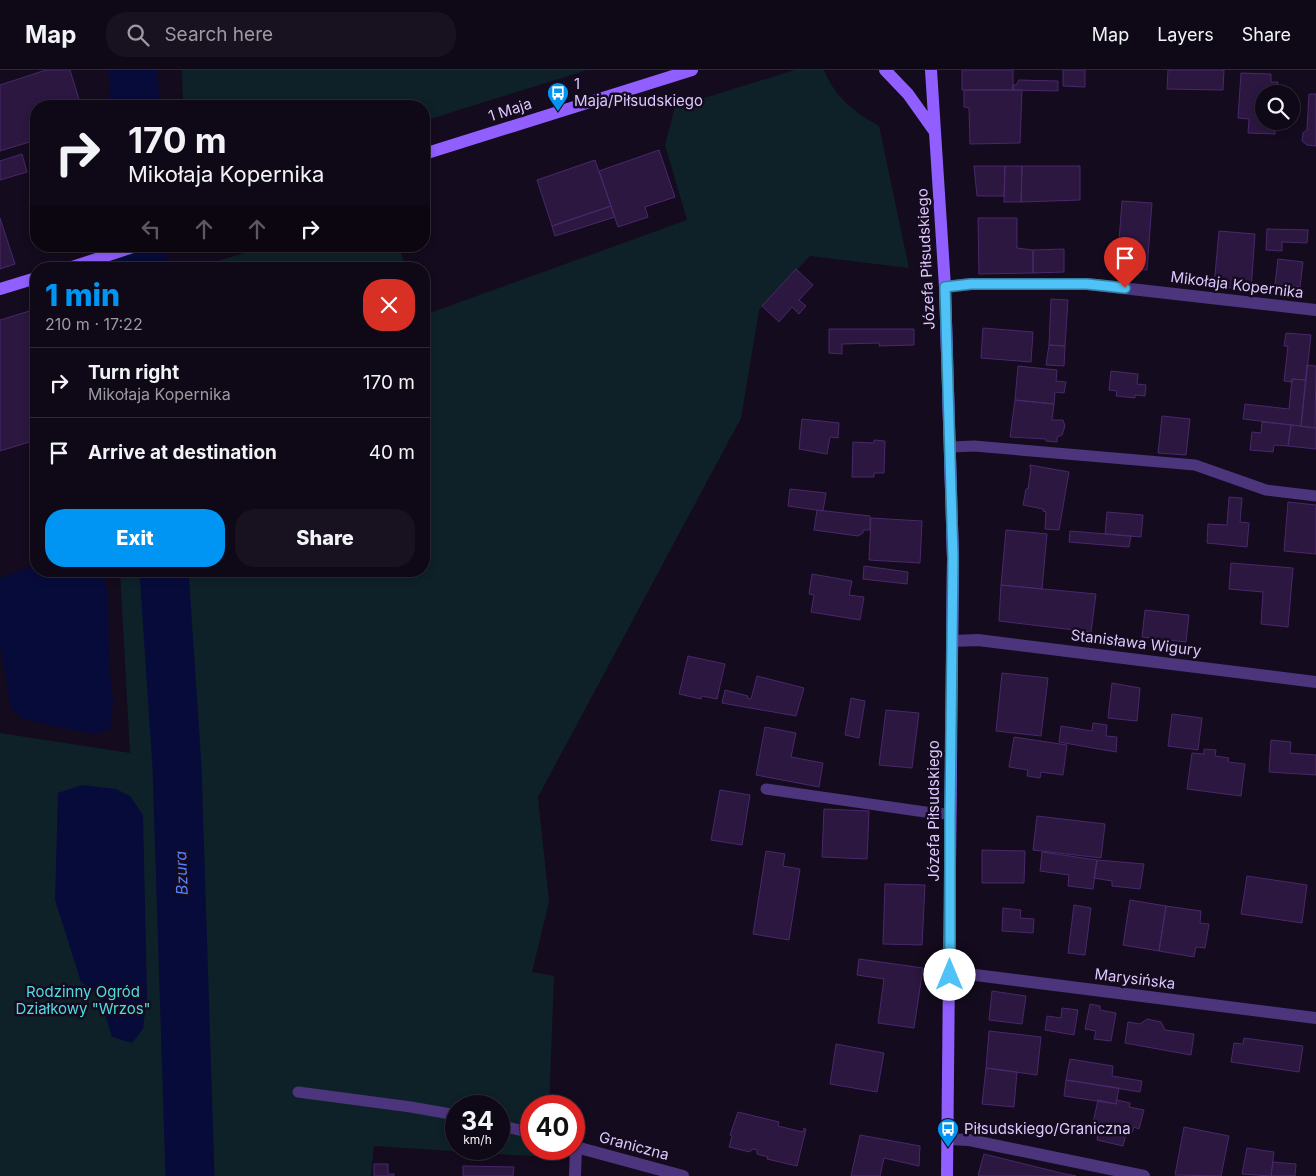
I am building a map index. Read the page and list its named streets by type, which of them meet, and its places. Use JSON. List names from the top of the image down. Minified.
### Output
{"streets":{"street":["1 Maja","Józefa Piłsudskiego","Mikołaja Kopernika","Stanisława Wigury","Marysińska","Graniczna"]},"crossings":[["Józefa Piłsudskiego","Mikołaja Kopernika"],["Józefa Piłsudskiego","Stanisława Wigury"],["Józefa Piłsudskiego","Marysińska"]],"water":["Bzura"],"parks":["Rodzinny Ogród Działkowy \"Wrzos\""],"places":{"bus stop":["1 Maja/Piłsudskiego","Piłsudskiego/Graniczna"]},"page":{"header":"Map","search":"Search here","nav":["Map","Layers","Share"],"turn":["170 m","Mikołaja Kopernika"],"heading":["1 min","210 m · 17:22"],"list":[{"name":"Turn right","note":"Mikołaja Kopernika","value":"170 m"},{"name":"Arrive at destination","value":"40 m"}],"buttons":["Exit","Share"],"speed":"34 km/h","limit":"40"}}
